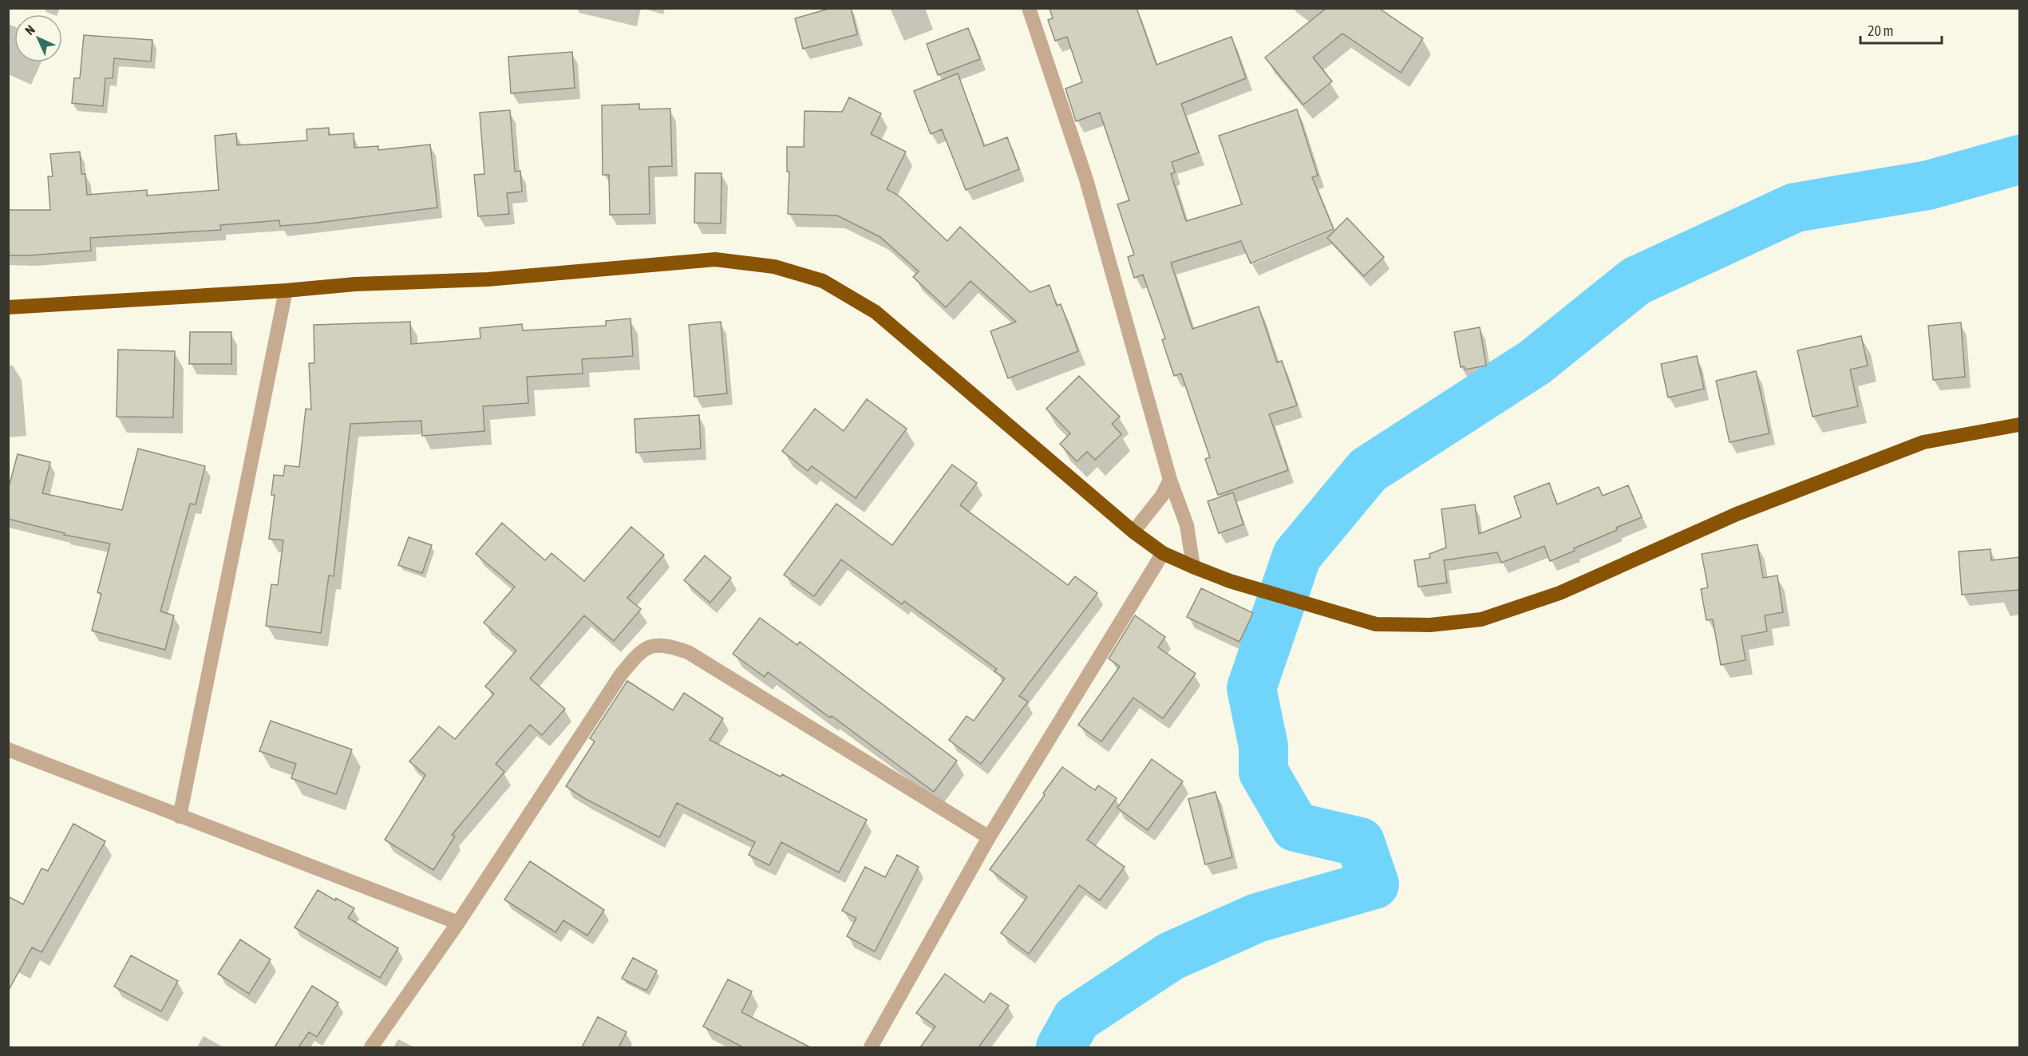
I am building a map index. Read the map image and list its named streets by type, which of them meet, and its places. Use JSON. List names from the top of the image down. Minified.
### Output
{"scale_bar":"20 m","north":"top left"}
